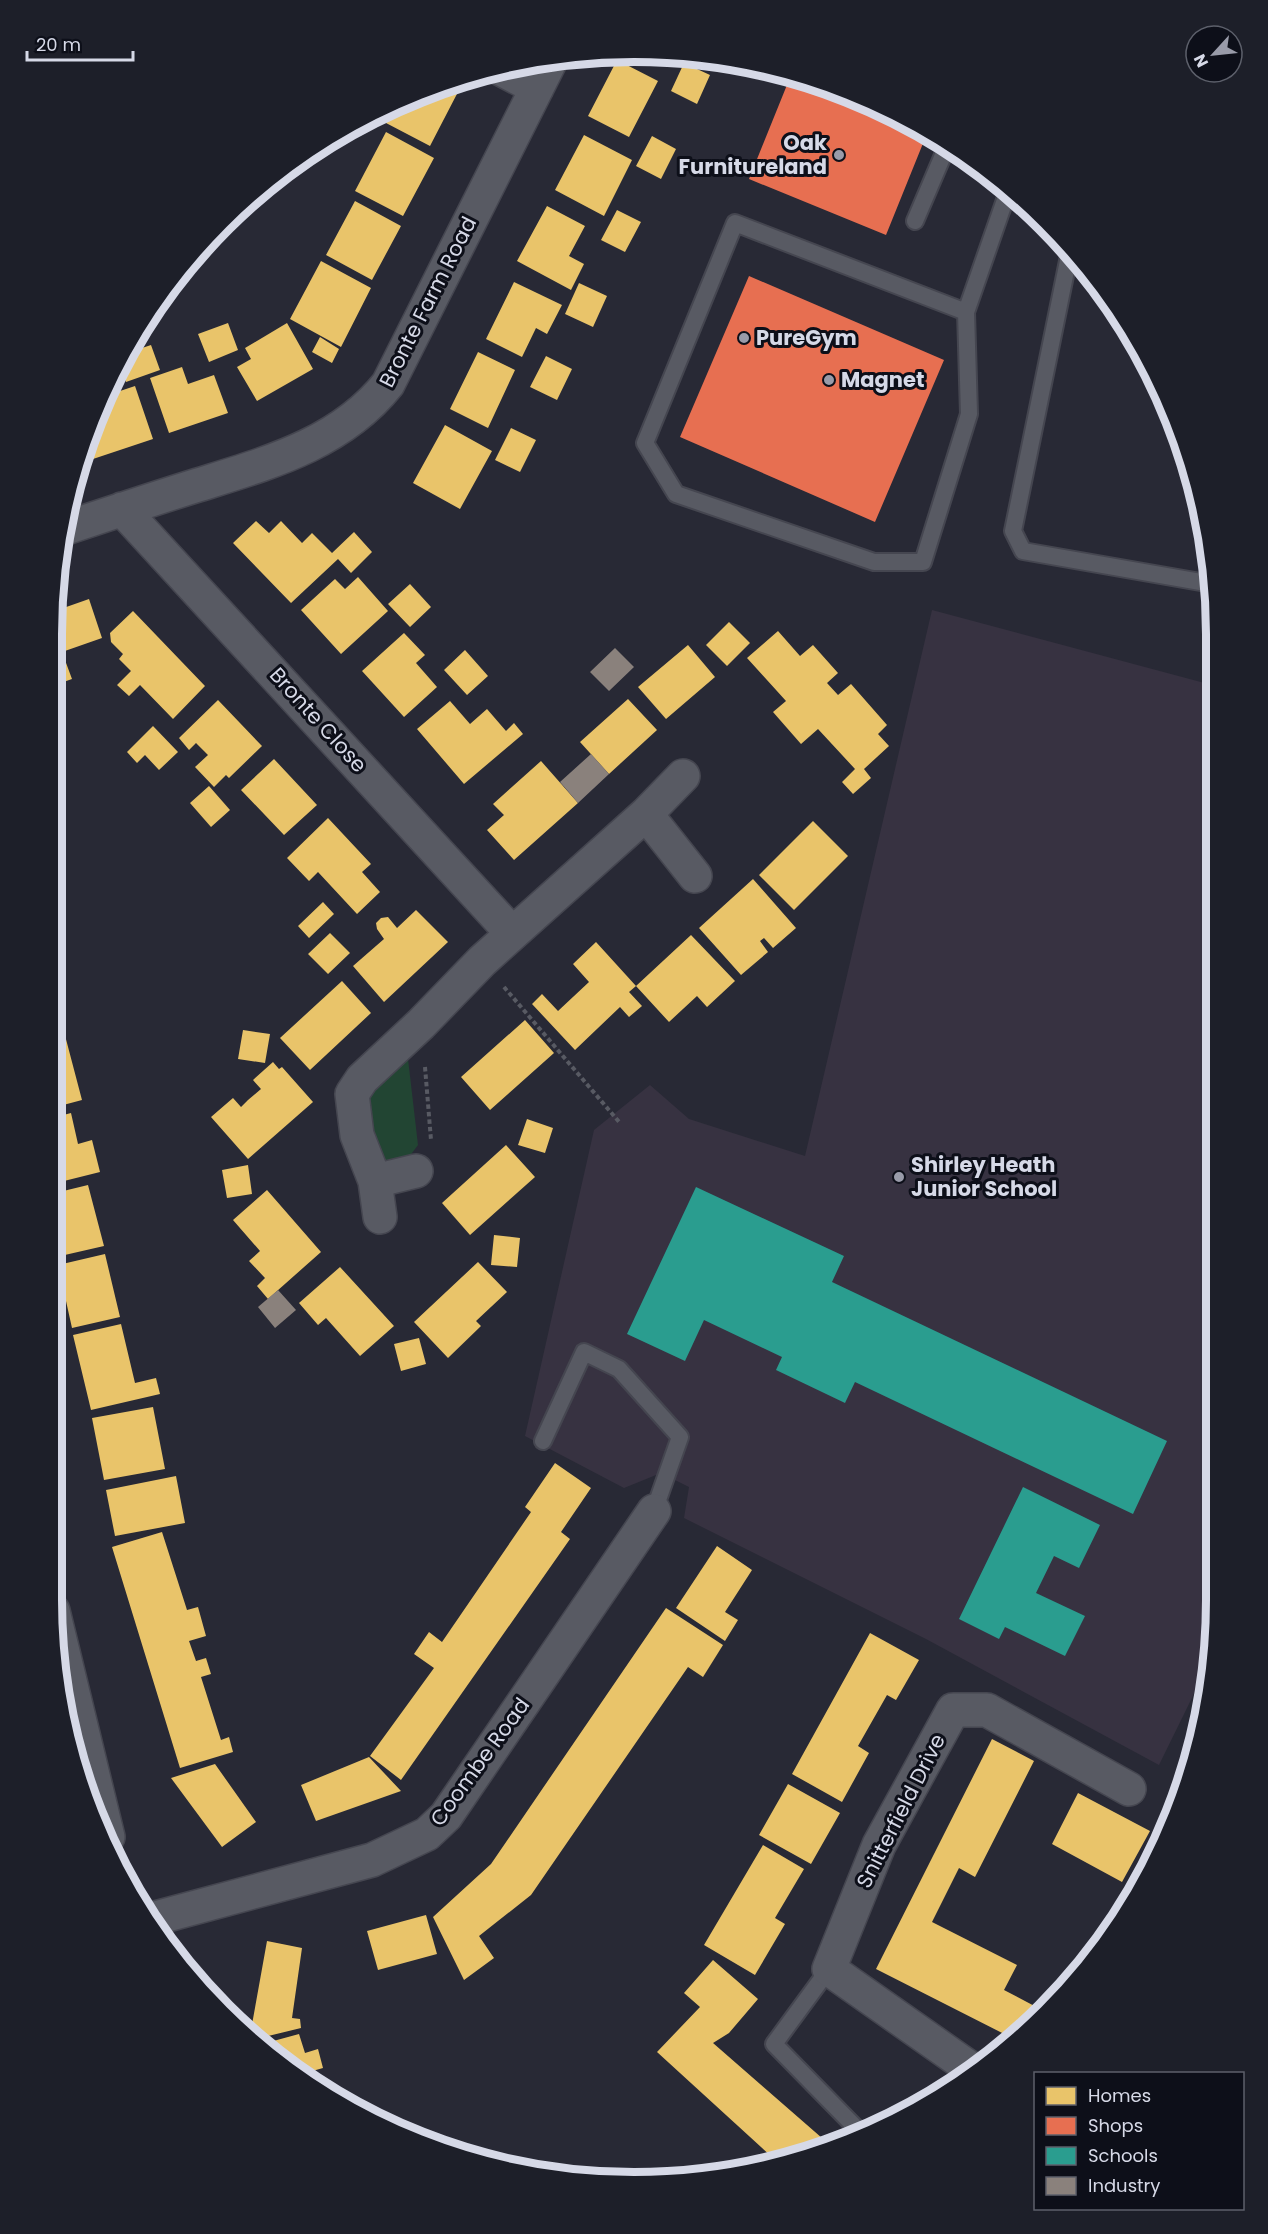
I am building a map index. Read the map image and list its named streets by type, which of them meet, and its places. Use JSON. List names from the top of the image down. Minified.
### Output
{"streets":{"street":["Bronte Farm Road","Bronte Close","Coombe Road","Snitterfield Drive"]},"crossings":[["Bronte Farm Road","Bronte Close"]],"places":["Oak Furnitureland","PureGym","Magnet","Shirley Heath Junior School"],"legend":["Homes","Shops","Schools","Industry"],"scale_bar":"20 m","north":"bottom left"}
